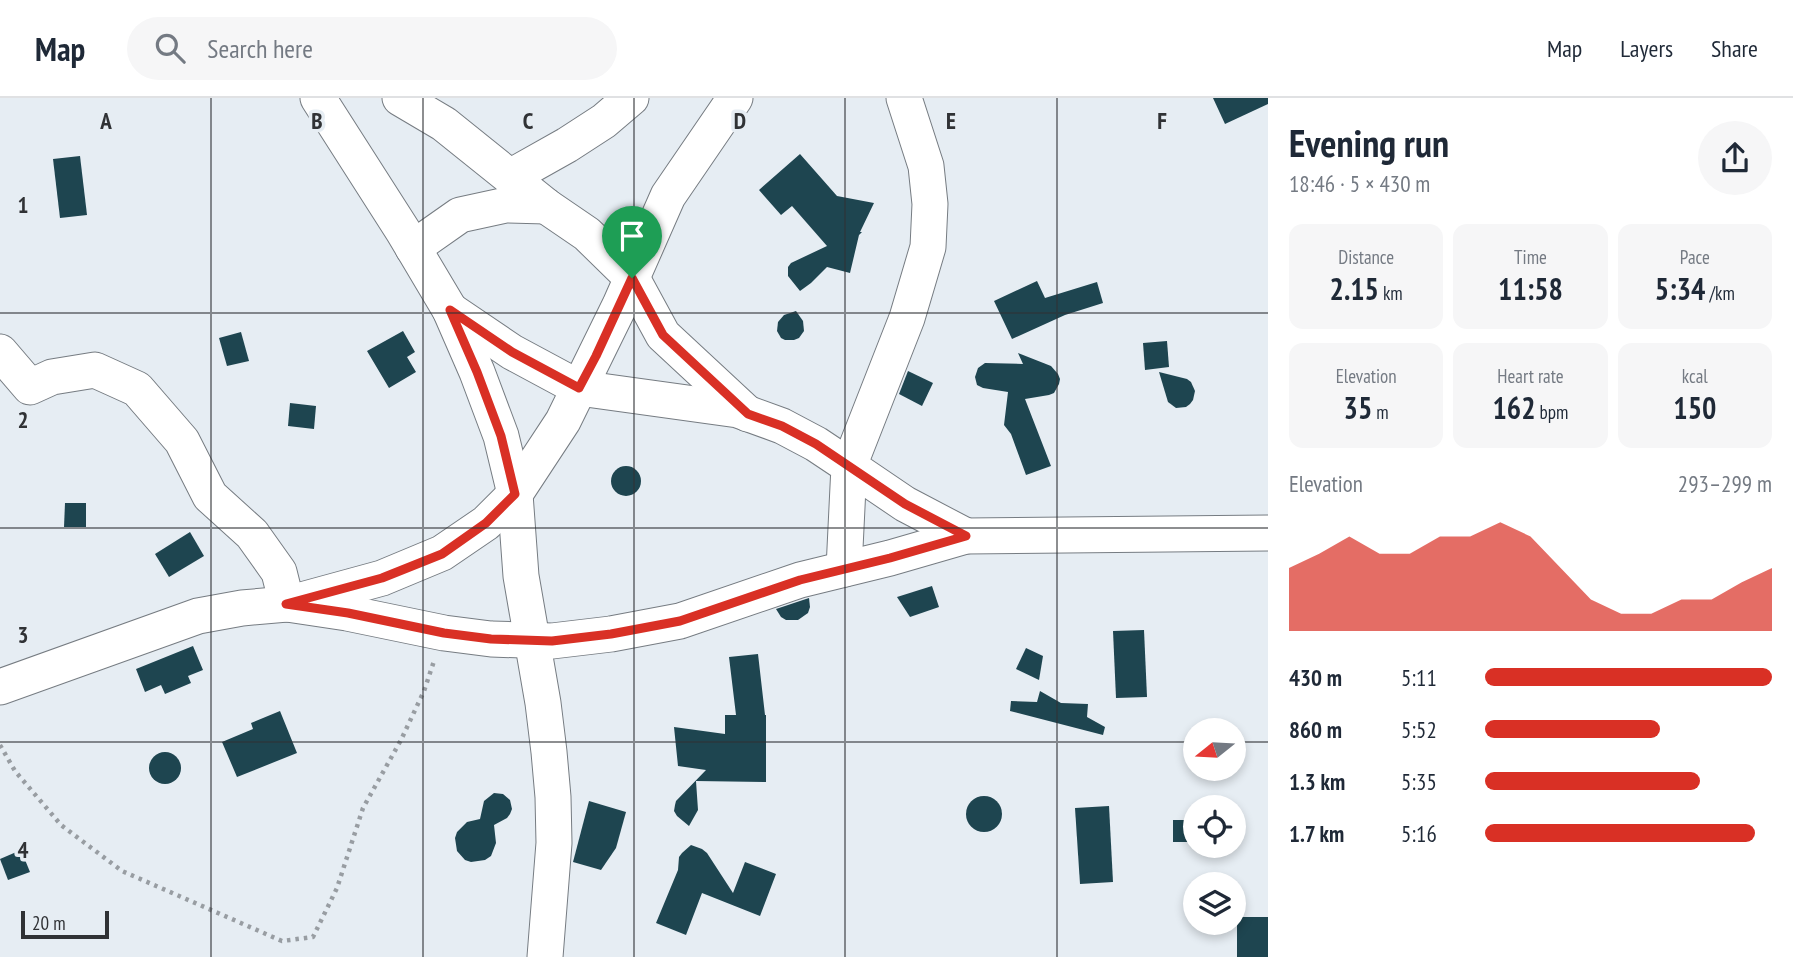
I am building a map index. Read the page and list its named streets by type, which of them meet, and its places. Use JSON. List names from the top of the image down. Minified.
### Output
{"scale_bar":"20 m","north":"left","page":{"header":"Map","search":"Search here","nav":["Map","Layers","Share"],"heading":["Evening run","18:46 · 5 × 430 m"],"stats":[["Distance","2.15 km"],["Time","11:58"],["Pace","5:34 /km"],["Elevation","35 m"],["Heart rate","162 bpm"],["kcal","150"]],"chart":["Elevation","293–299 m"],"list":[{"name":"430 m","note":"5:11"},{"name":"860 m","note":"5:52"},{"name":"1.3 km","note":"5:35"},{"name":"1.7 km","note":"5:16"}],"scale":"20 m"},"grid":{"columns":["A","B","C","D","E","F"],"rows":["1","2","3","4"]}}
